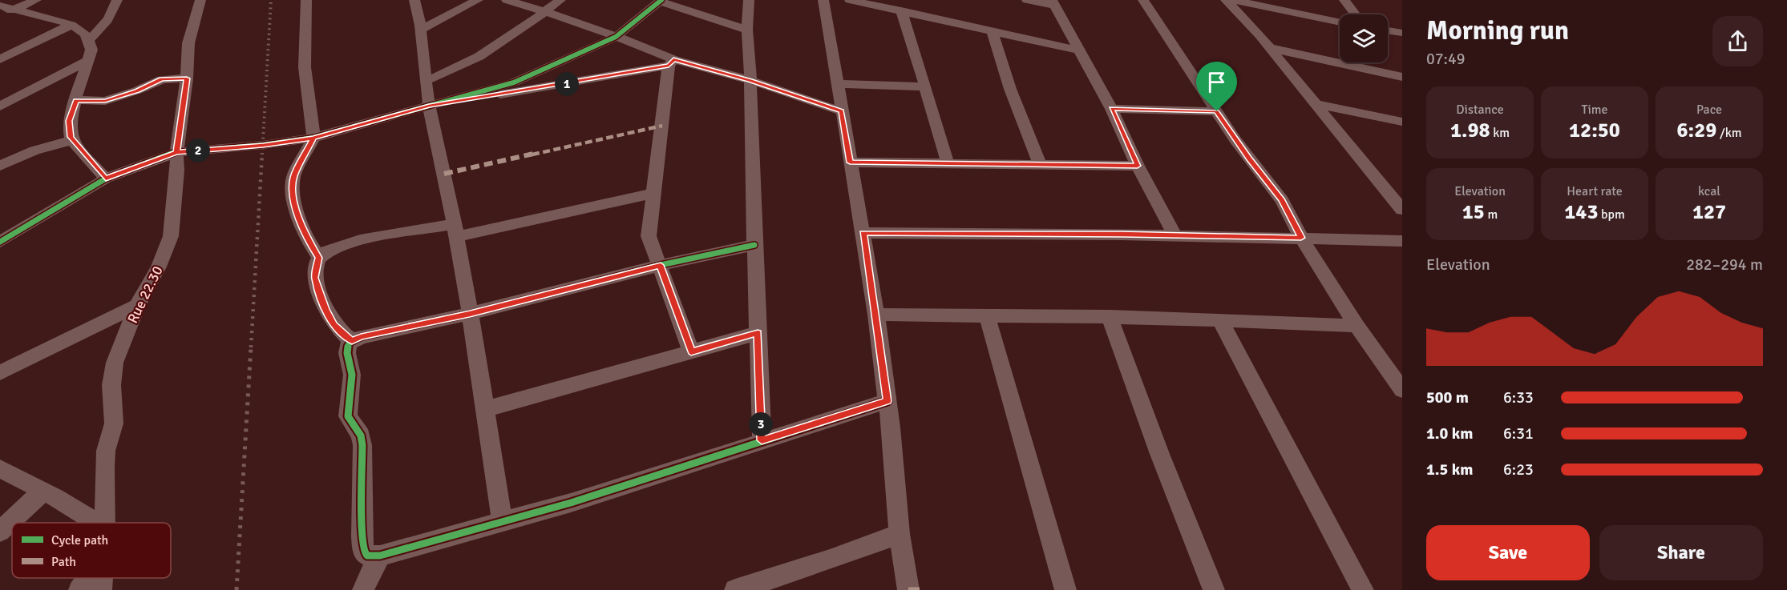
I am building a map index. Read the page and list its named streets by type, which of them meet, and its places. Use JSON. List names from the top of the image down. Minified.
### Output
{"streets":{"street":["Rue 22.30"]},"legend":["Cycle path","Path"],"page":{"heading":["Morning run","07:49"],"pins":["1","2","3"],"stats":[["Distance","1.98 km"],["Time","12:50"],["Pace","6:29 /km"],["Elevation","15 m"],["Heart rate","143 bpm"],["kcal","127"]],"chart":["Elevation","282–294 m"],"list":[{"name":"500 m","note":"6:33"},{"name":"1.0 km","note":"6:31"},{"name":"1.5 km","note":"6:23"}],"buttons":["Save","Share"]}}
